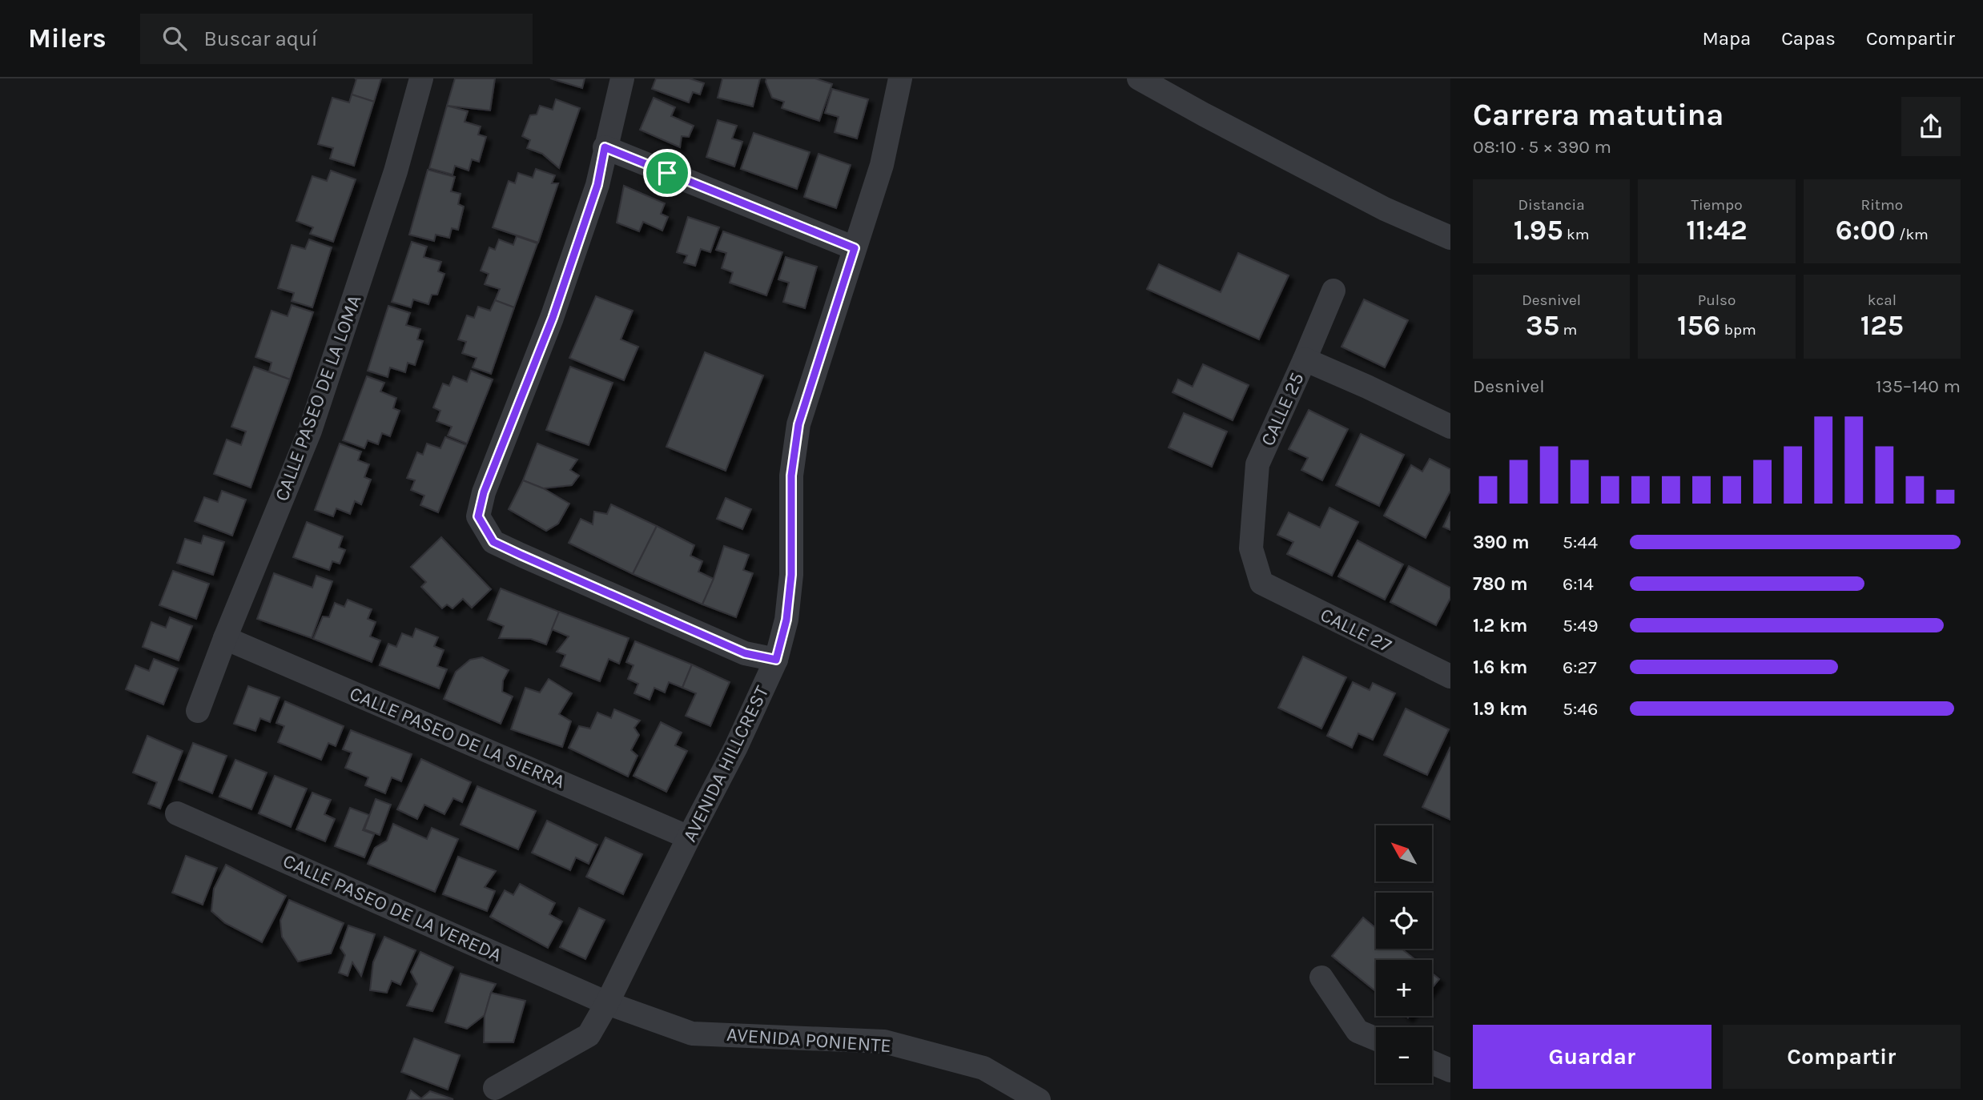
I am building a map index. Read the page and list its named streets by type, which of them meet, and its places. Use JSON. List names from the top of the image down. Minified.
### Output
{"streets":{"street":["CALLE PASEO DE LA LOMA","CALLE 25","CALLE 27","CALLE PASEO DE LA SIERRA","AVENIDA HILLCREST","CALLE PASEO DE LA VEREDA","AVENIDA PONIENTE"]},"crossings":[["CALLE PASEO DE LA LOMA","CALLE PASEO DE LA SIERRA"],["CALLE 25","CALLE 27"],["CALLE PASEO DE LA SIERRA","AVENIDA HILLCREST"],["AVENIDA HILLCREST","CALLE PASEO DE LA VEREDA"],["AVENIDA HILLCREST","AVENIDA PONIENTE"],["CALLE PASEO DE LA VEREDA","AVENIDA PONIENTE"]],"north":"top left","page":{"header":"Milers","search":"Buscar aquí","nav":["Mapa","Capas","Compartir"],"heading":["Carrera matutina","08:10 · 5 × 390 m"],"stats":[["Distancia","1.95 km"],["Tiempo","11:42"],["Ritmo","6:00 /km"],["Desnivel","35 m"],["Pulso","156 bpm"],["kcal","125"]],"chart":["Desnivel","135–140 m"],"list":[{"name":"390 m","note":"5:44"},{"name":"780 m","note":"6:14"},{"name":"1.2 km","note":"5:49"},{"name":"1.6 km","note":"6:27"},{"name":"1.9 km","note":"5:46"}],"map_buttons":["+","−"],"buttons":["Guardar","Compartir"]}}
